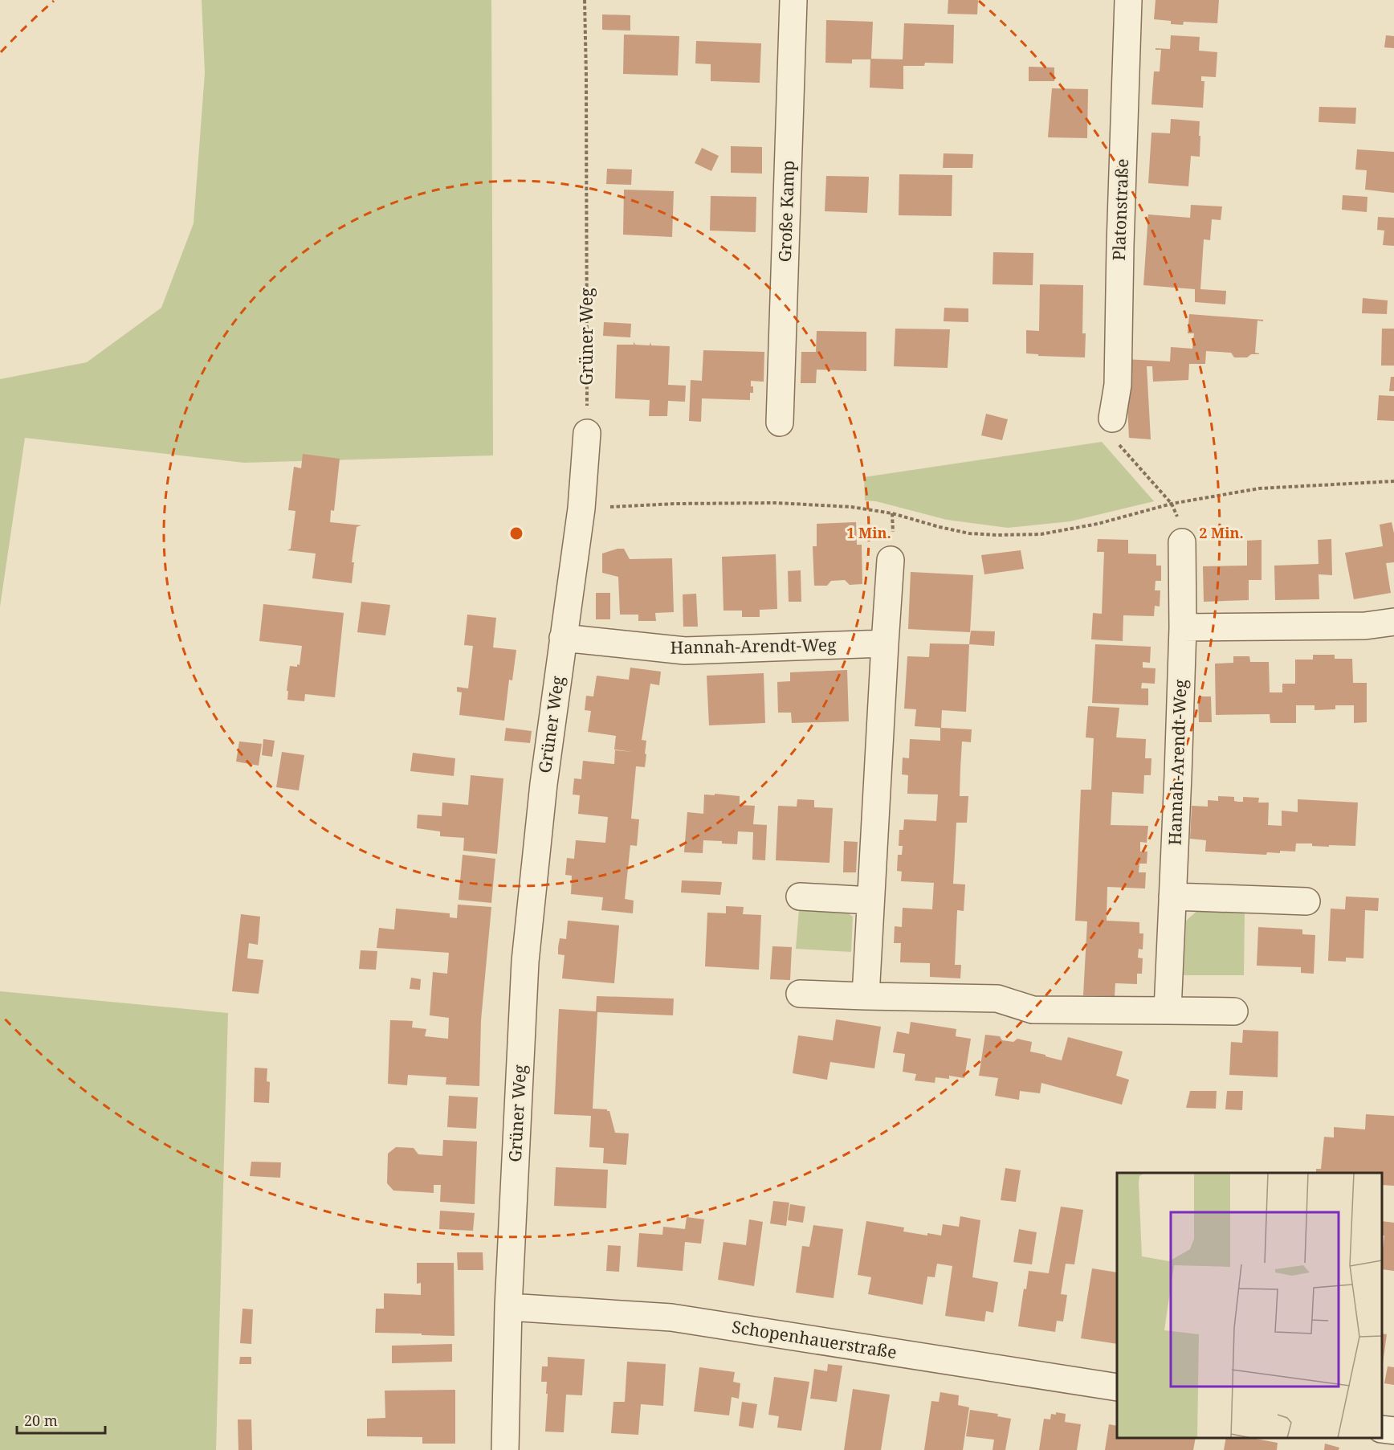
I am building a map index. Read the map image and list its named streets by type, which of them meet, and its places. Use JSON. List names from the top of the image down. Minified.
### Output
{"streets":{"street":["Platonstraße","Große Kamp","Grüner Weg","Hannah-Arendt-Weg","Schopenhauerstraße"]},"crossings":[["Grüner Weg","Hannah-Arendt-Weg"],["Grüner Weg","Schopenhauerstraße"]],"scale_bar":"20 m","rings":["1 Min.","2 Min."]}
